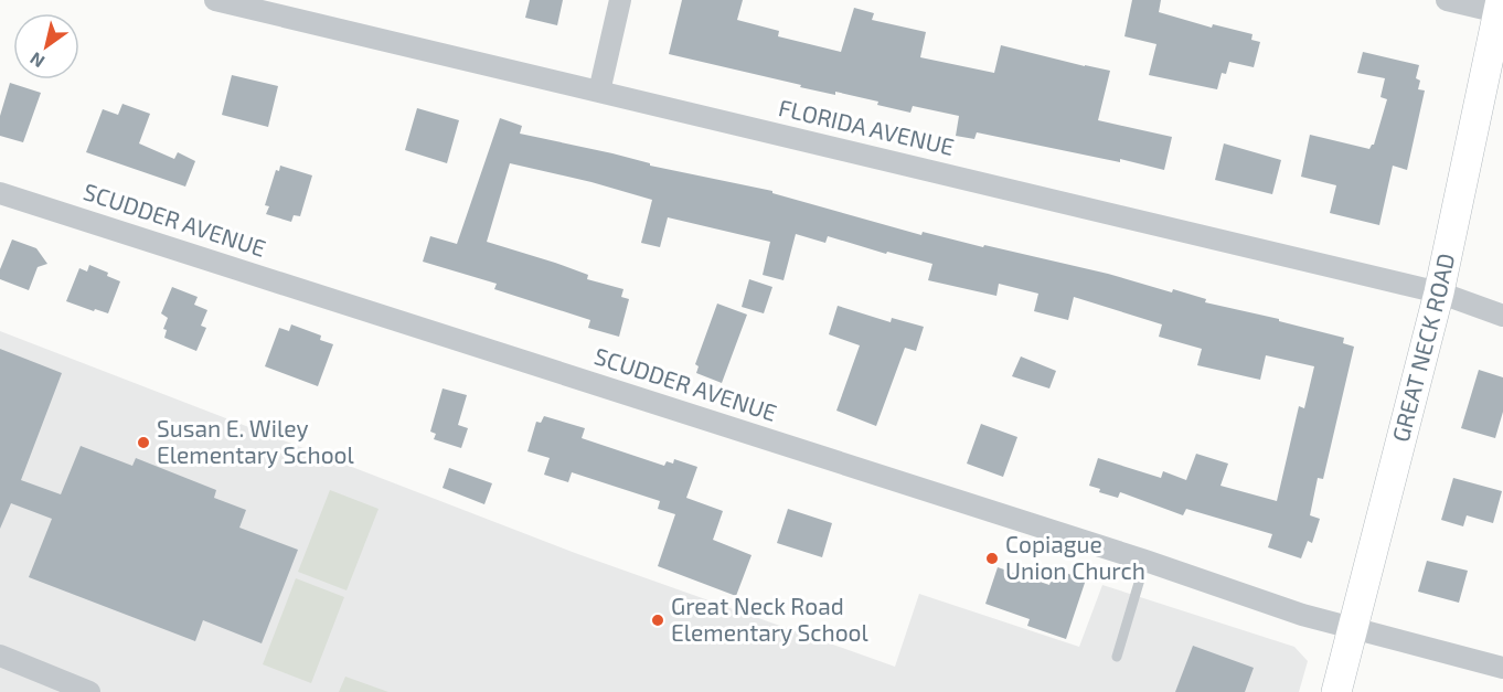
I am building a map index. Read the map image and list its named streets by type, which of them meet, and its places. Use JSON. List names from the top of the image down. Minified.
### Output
{"streets":{"main road":["GREAT NECK ROAD"],"street":["FLORIDA AVENUE","SCUDDER AVENUE"]},"crossings":[["FLORIDA AVENUE","GREAT NECK ROAD"],["SCUDDER AVENUE","GREAT NECK ROAD"]],"places":["Susan E. Wiley Elementary School","Copiague Union Church","Great Neck Road Elementary School"],"north":"bottom left"}
